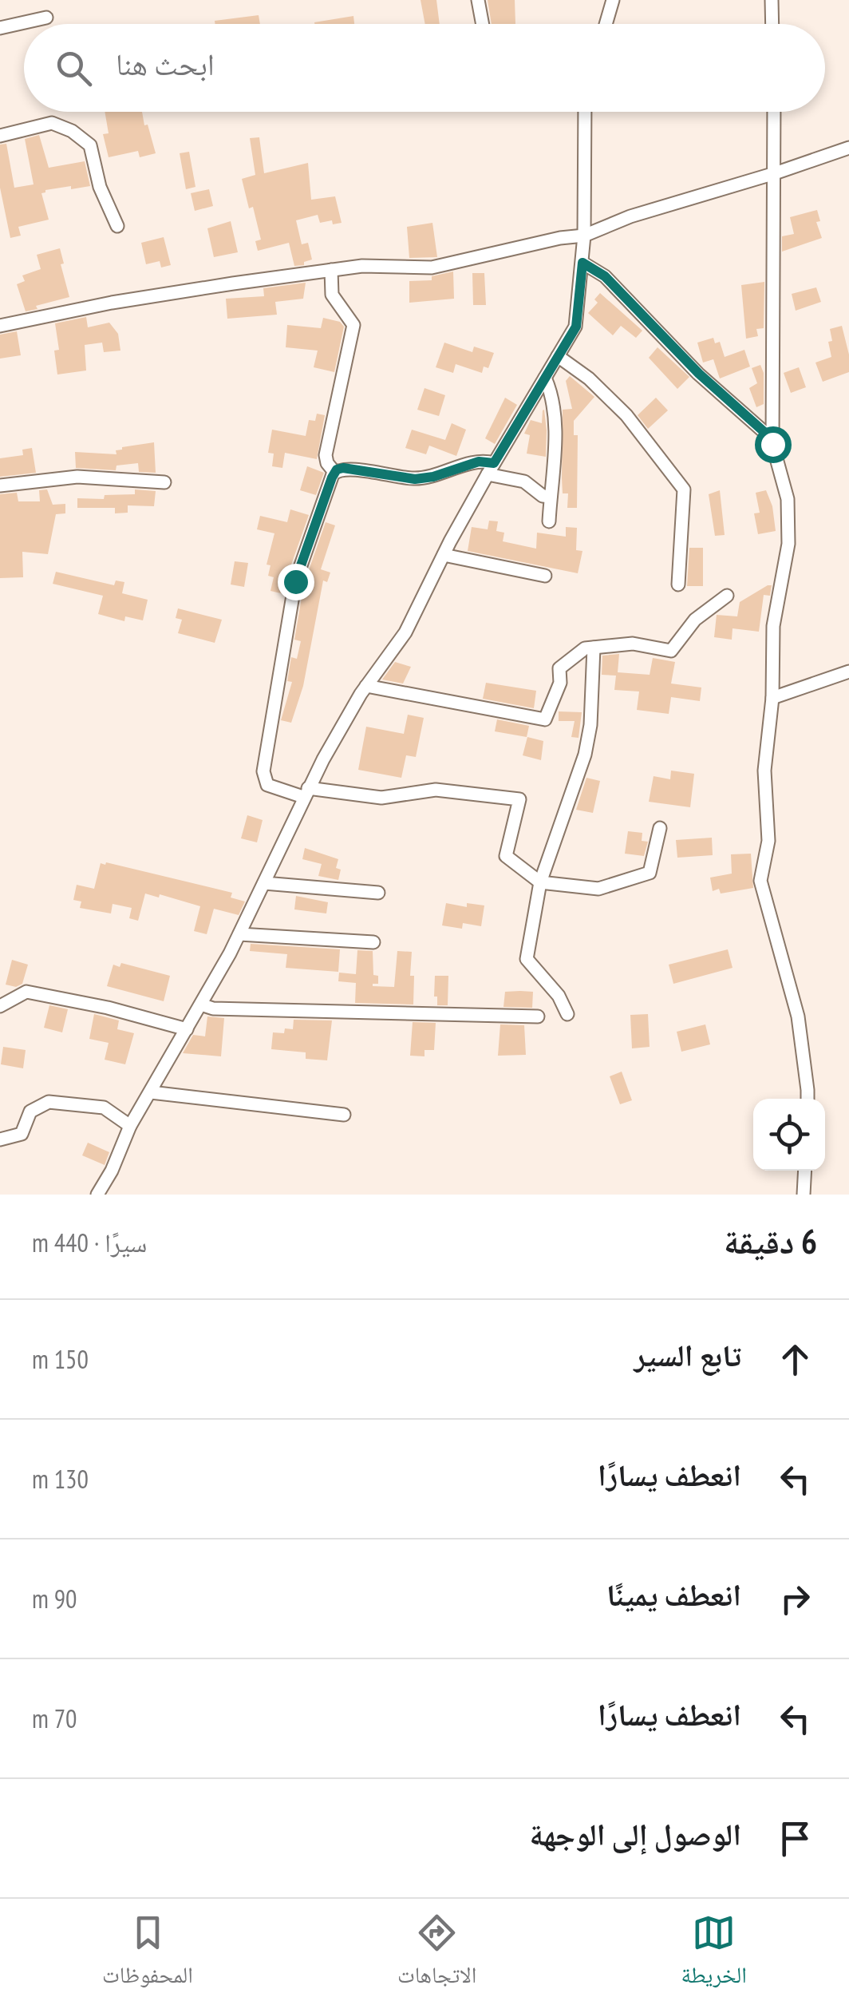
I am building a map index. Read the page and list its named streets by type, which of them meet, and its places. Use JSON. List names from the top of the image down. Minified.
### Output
{"page":{"search":"ابحث هنا","heading":["6 دقيقة","سيرًا · 440 m"],"list":[["تابع السير","150 m"],["انعطف يسارًا","130 m"],["انعطف يمينًا","90 m"],["انعطف يسارًا","70 m"],"الوصول إلى الوجهة"],"nav":["الخريطة","الاتجاهات","المحفوظات"]}}
